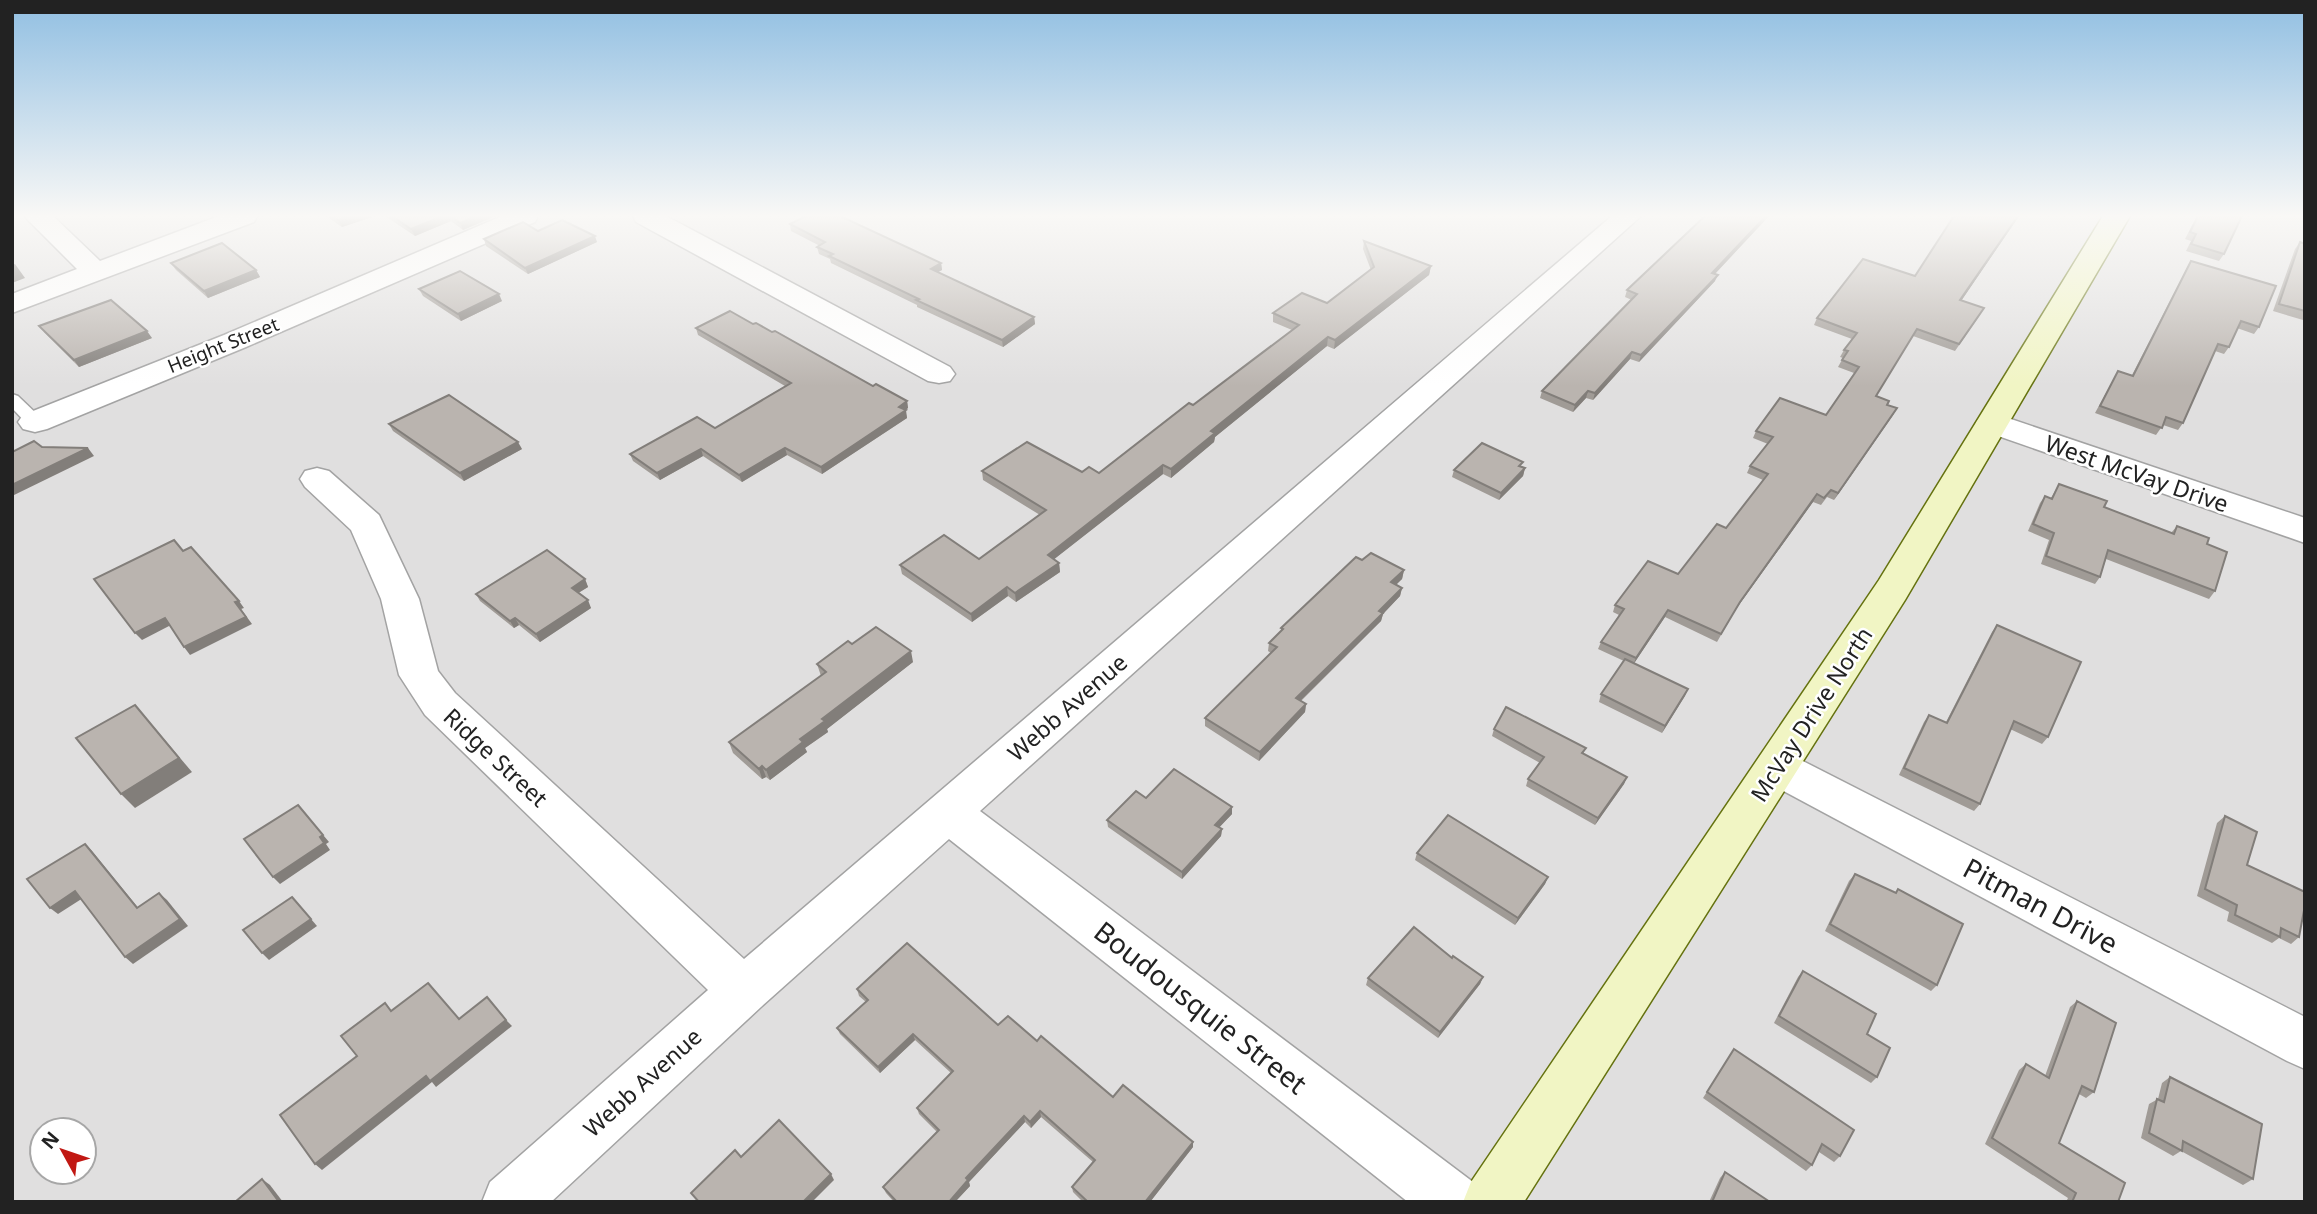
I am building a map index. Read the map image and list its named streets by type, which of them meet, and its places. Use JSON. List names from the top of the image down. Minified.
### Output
{"streets":{"street":["Height Street","West McVay Drive","Webb Avenue","McVay Drive North","Ridge Street","Pitman Drive","Boudousquie Street"]},"crossings":[["West McVay Drive","McVay Drive North"],["Webb Avenue","Ridge Street"],["Webb Avenue","Boudousquie Street"],["McVay Drive North","Pitman Drive"]],"north":"top left"}
